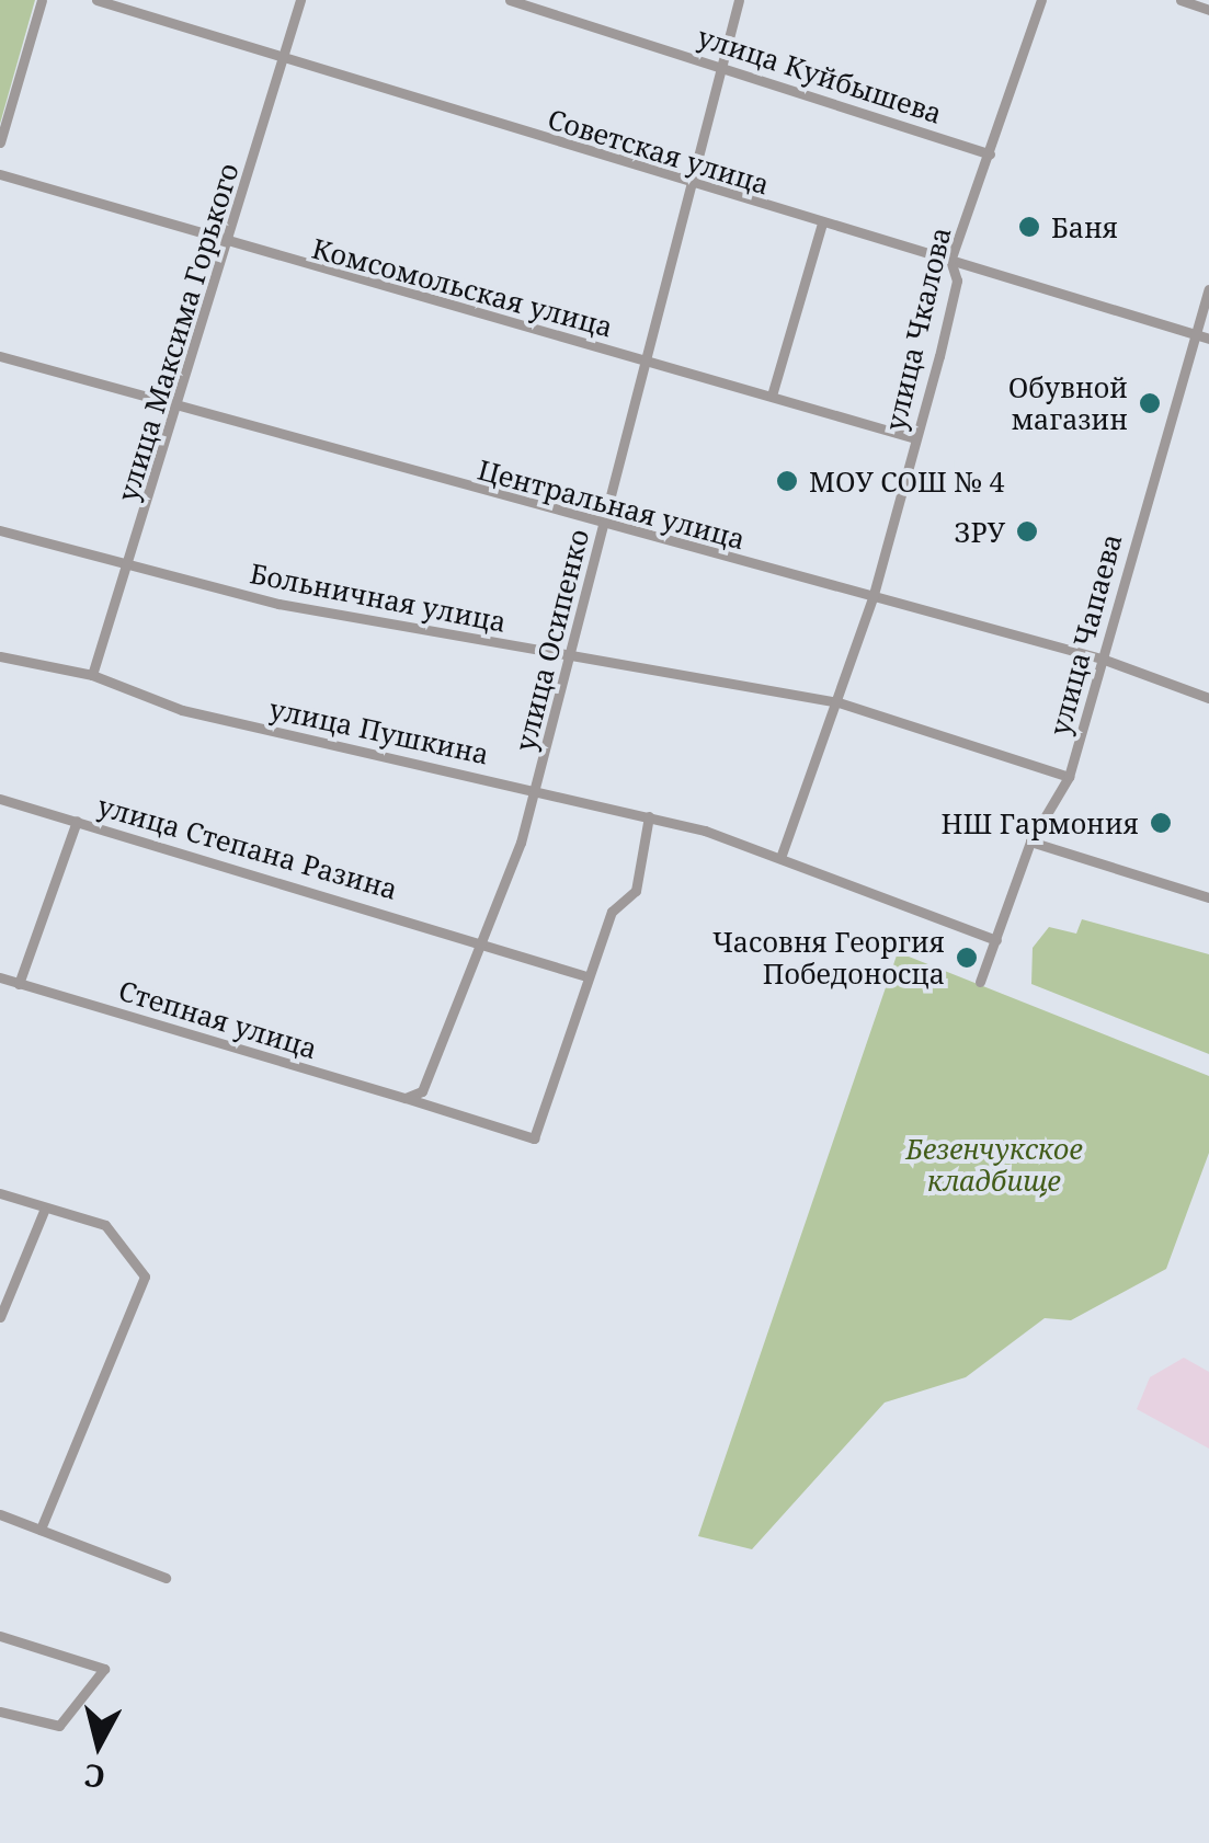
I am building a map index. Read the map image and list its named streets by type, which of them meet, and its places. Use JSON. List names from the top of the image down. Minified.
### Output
{"streets":{"street":["улица Куйбышева","Советская улица","Комсомольская улица","улица Чкалова","улица Максима Горького","Центральная улица","Больничная улица","улица Чапаева","улица Осипенко","улица Пушкина","улица Степана Разина","Степная улица"]},"crossings":[["улица Куйбышева","улица Чкалова"],["улица Куйбышева","улица Осипенко"],["Советская улица","улица Чкалова"],["Советская улица","улица Максима Горького"],["Советская улица","улица Чапаева"],["Советская улица","улица Осипенко"],["Комсомольская улица","улица Чкалова"],["Комсомольская улица","улица Максима Горького"],["Комсомольская улица","улица Осипенко"],["улица Чкалова","Центральная улица"],["улица Чкалова","Больничная улица"],["улица Чкалова","улица Пушкина"],["улица Максима Горького","Центральная улица"],["улица Максима Горького","Больничная улица"],["улица Максима Горького","улица Пушкина"],["Центральная улица","улица Чапаева"],["Центральная улица","улица Осипенко"],["Больничная улица","улица Чапаева"],["Больничная улица","улица Осипенко"],["улица Чапаева","улица Пушкина"],["улица Осипенко","улица Пушкина"],["улица Осипенко","улица Степана Разина"],["улица Осипенко","Степная улица"],["улица Степана Разина","Степная улица"]],"parks":["Безенчукское кладбище"],"places":["Баня","Обувной магазин","МОУ СОШ № 4","ЗРУ","НШ Гармония","Часовня Георгия Победоносца"],"north":"bottom"}
